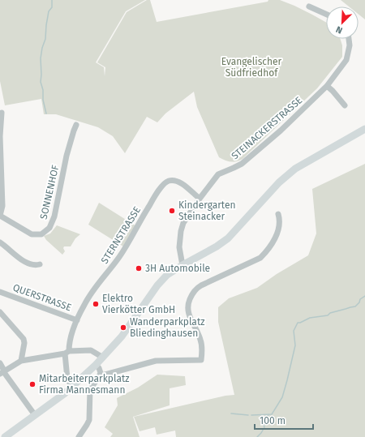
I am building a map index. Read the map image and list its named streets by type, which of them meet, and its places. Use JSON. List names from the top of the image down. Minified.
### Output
{"streets":{"street":["STEINACKERSTRASSE","SONNENHOF","STERNSTRASSE","QUERSTRASSE"]},"crossings":[["STEINACKERSTRASSE","STERNSTRASSE"],["STERNSTRASSE","QUERSTRASSE"]],"parks":["Evangelischer Südfriedhof"],"places":["Kindergarten Steinacker","3H Automobile","Elektro Vierkötter GmbH","Wanderparkplatz Bliedinghausen","Mitarbeiterparkplatz Firma Mannesmann"],"scale_bar":"100 m","north":"bottom left"}
